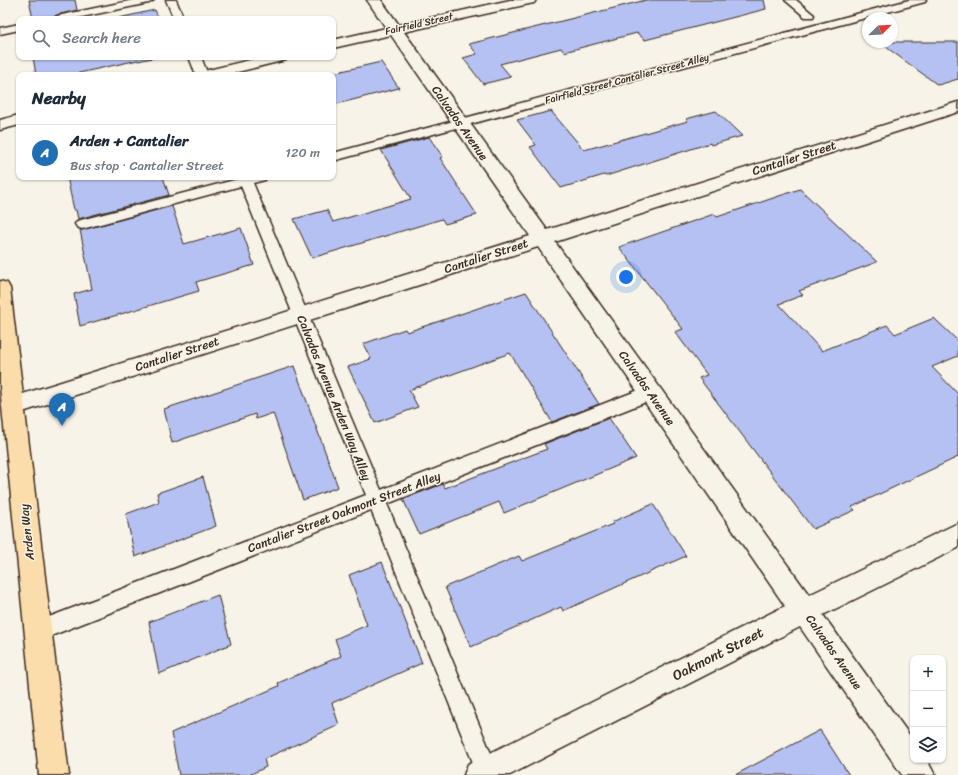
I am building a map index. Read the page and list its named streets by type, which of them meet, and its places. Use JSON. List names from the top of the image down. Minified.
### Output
{"streets":{"main road":["Arden Way"],"street":["Fairfield Street","Calvados Avenue","Cantalier Street","Oakmont Street"],"lane":["Fairfield Street Cantalier Street Alley","Calvados Avenue Arden Way Alley","Cantalier Street Oakmont Street Alley"]},"crossings":[["Fairfield Street","Calvados Avenue"],["Fairfield Street Cantalier Street Alley","Calvados Avenue"],["Calvados Avenue","Cantalier Street"],["Calvados Avenue","Cantalier Street Oakmont Street Alley"],["Calvados Avenue","Oakmont Street"],["Cantalier Street","Calvados Avenue Arden Way Alley"],["Cantalier Street","Arden Way"],["Calvados Avenue Arden Way Alley","Cantalier Street Oakmont Street Alley"],["Calvados Avenue Arden Way Alley","Oakmont Street"],["Cantalier Street Oakmont Street Alley","Arden Way"]],"north":"top right","page":{"search":"Search here","heading":"Nearby","list":[{"mark":"A","name":"Arden + Cantalier","note":"Bus stop · Cantalier Street","value":"120 m"}],"pins":"A","map_buttons":["+","−"]}}
